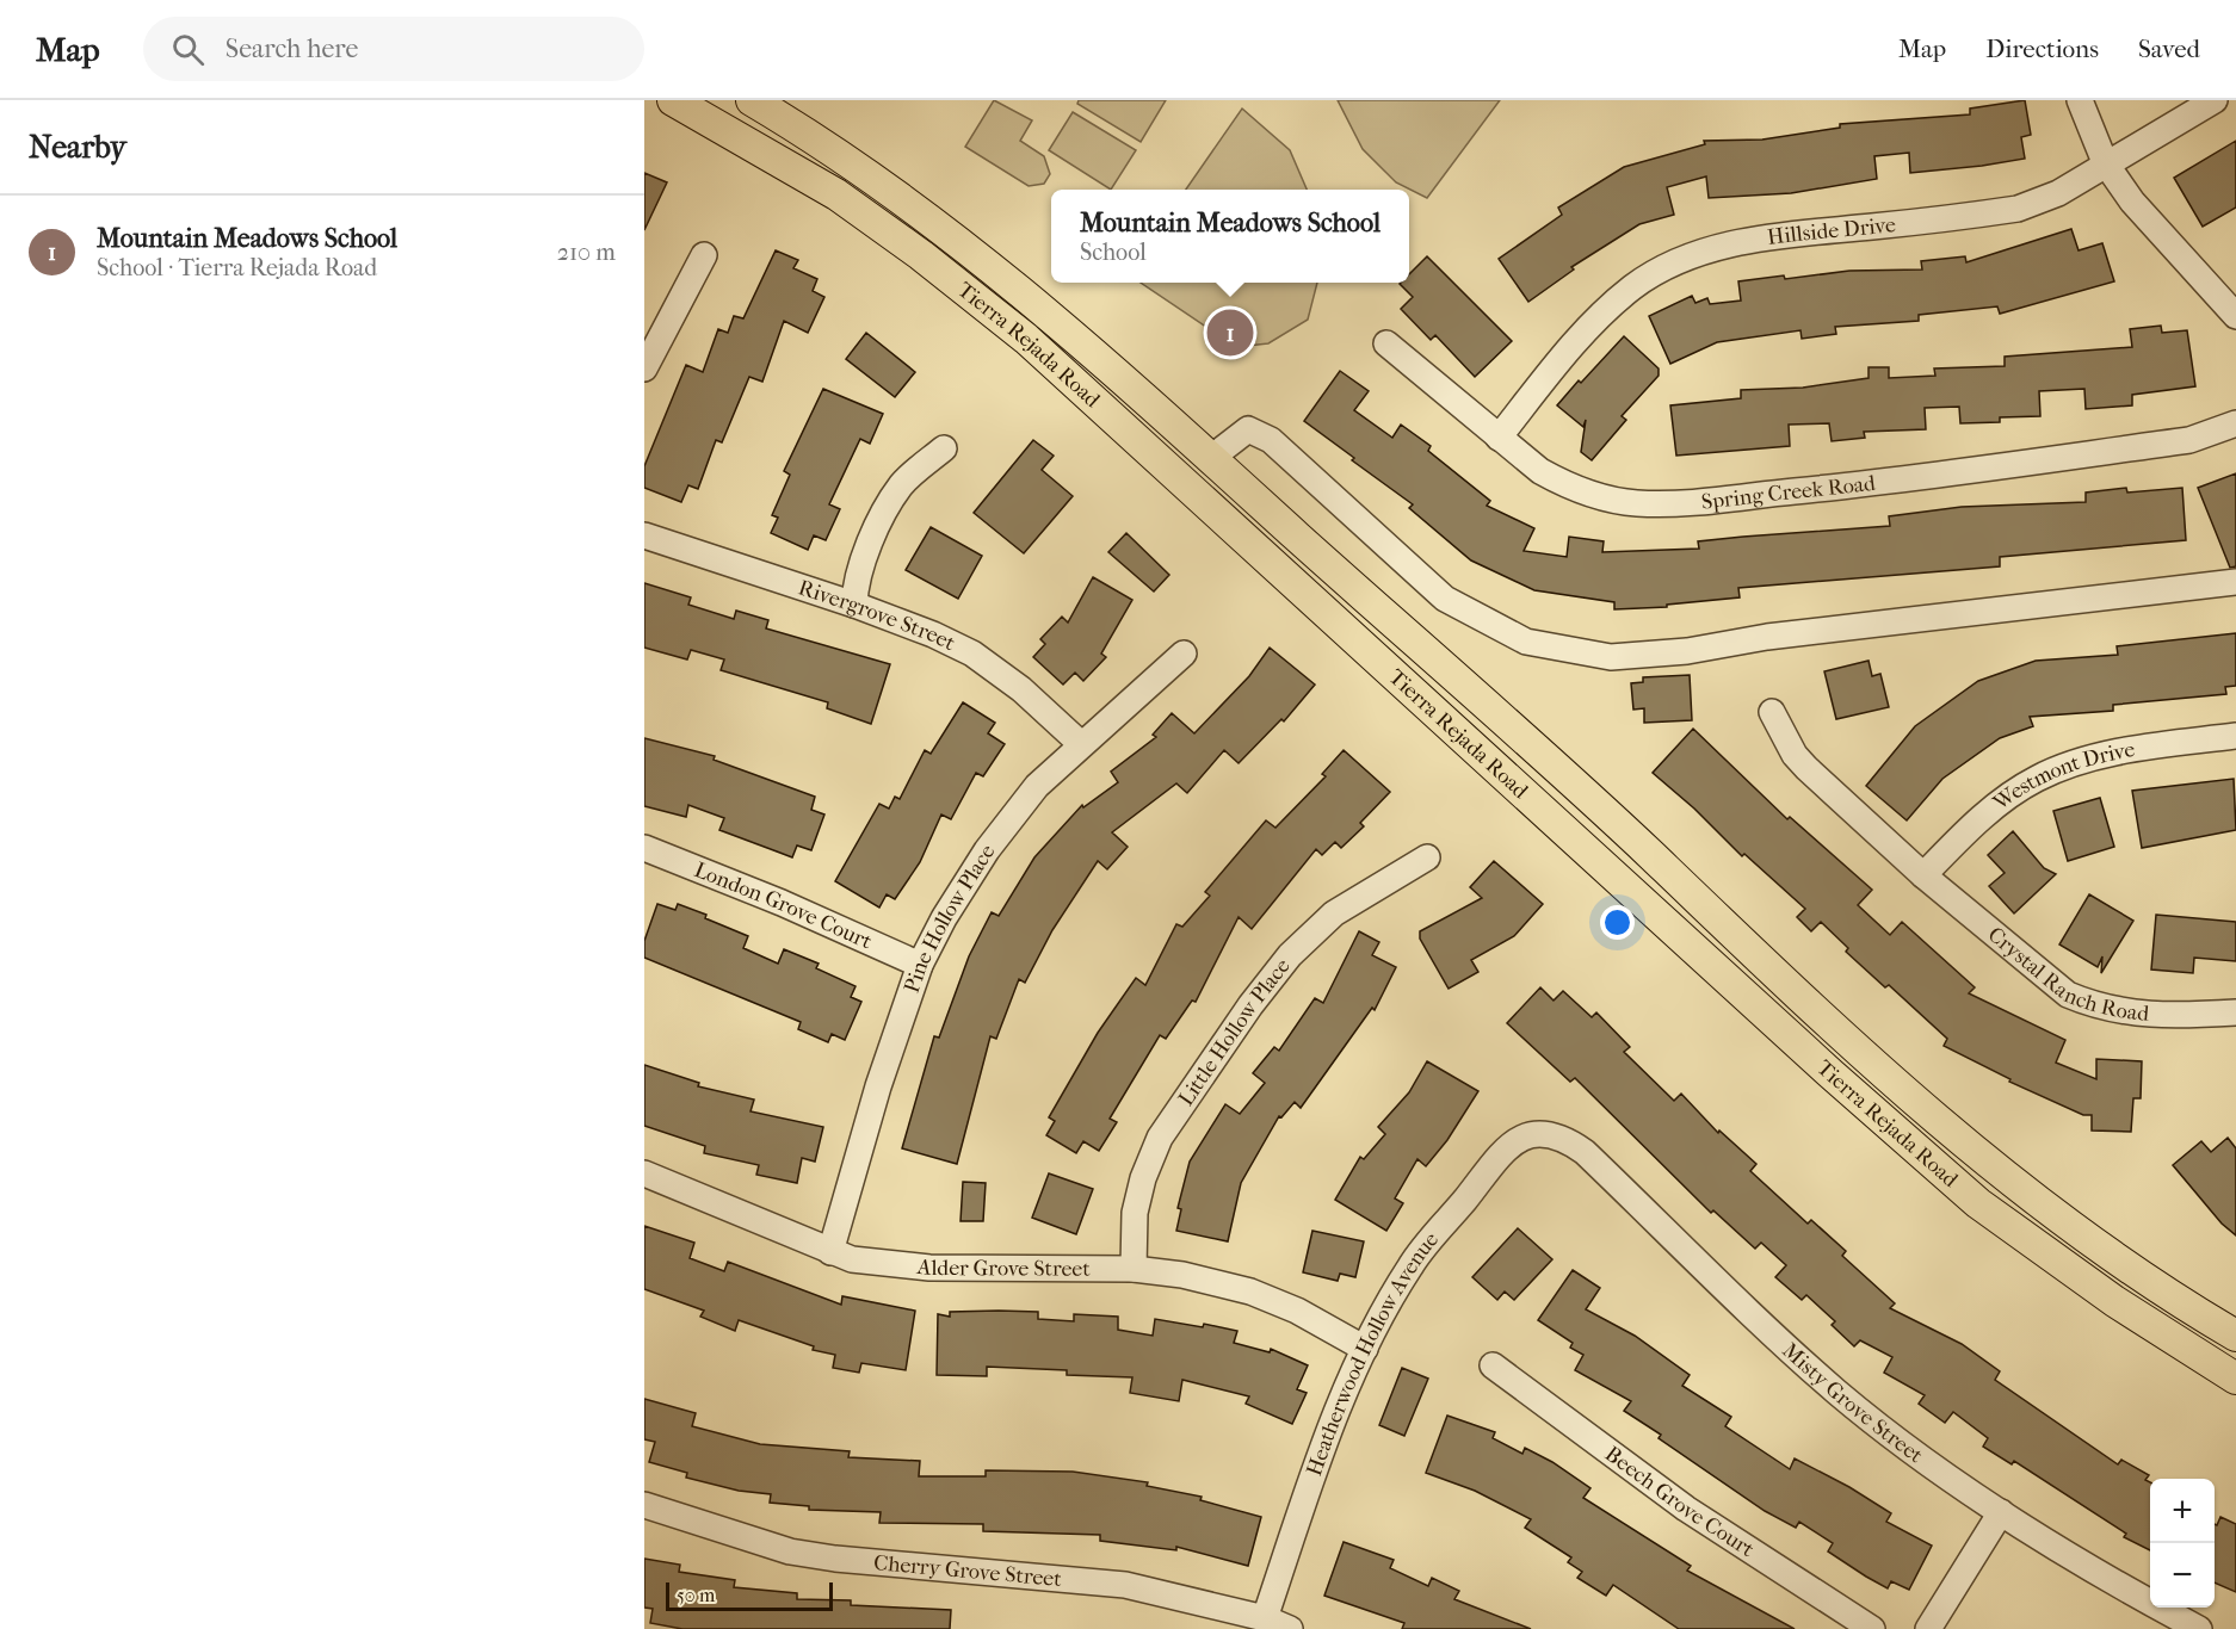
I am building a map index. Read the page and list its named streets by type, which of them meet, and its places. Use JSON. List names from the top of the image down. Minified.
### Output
{"streets":{"main road":["Tierra Rejada Road"],"street":["Hillside Drive","Spring Creek Road","Rivergrove Street","Westmont Drive","London Grove Court","Pine Hollow Place","Crystal Ranch Road","Little Hollow Place","Alder Grove Street","Heatherwood Hollow Avenue","Misty Grove Street","Beech Grove Court","Cherry Grove Street"]},"crossings":[["Hillside Drive","Spring Creek Road"],["Rivergrove Street","Pine Hollow Place"],["Westmont Drive","Crystal Ranch Road"],["London Grove Court","Pine Hollow Place"],["Pine Hollow Place","Alder Grove Street"],["Little Hollow Place","Alder Grove Street"],["Alder Grove Street","Heatherwood Hollow Avenue"],["Heatherwood Hollow Avenue","Misty Grove Street"],["Heatherwood Hollow Avenue","Cherry Grove Street"]],"scale_bar":"50 m","page":{"header":"Map","search":"Search here","nav":["Map","Directions","Saved"],"heading":"Nearby","popup":["Mountain Meadows School","School"],"list":[{"mark":"1","name":"Mountain Meadows School","note":"School · Tierra Rejada Road","value":"210 m"}],"pins":"1","map_buttons":["+","−"],"scale":"50 m"}}
